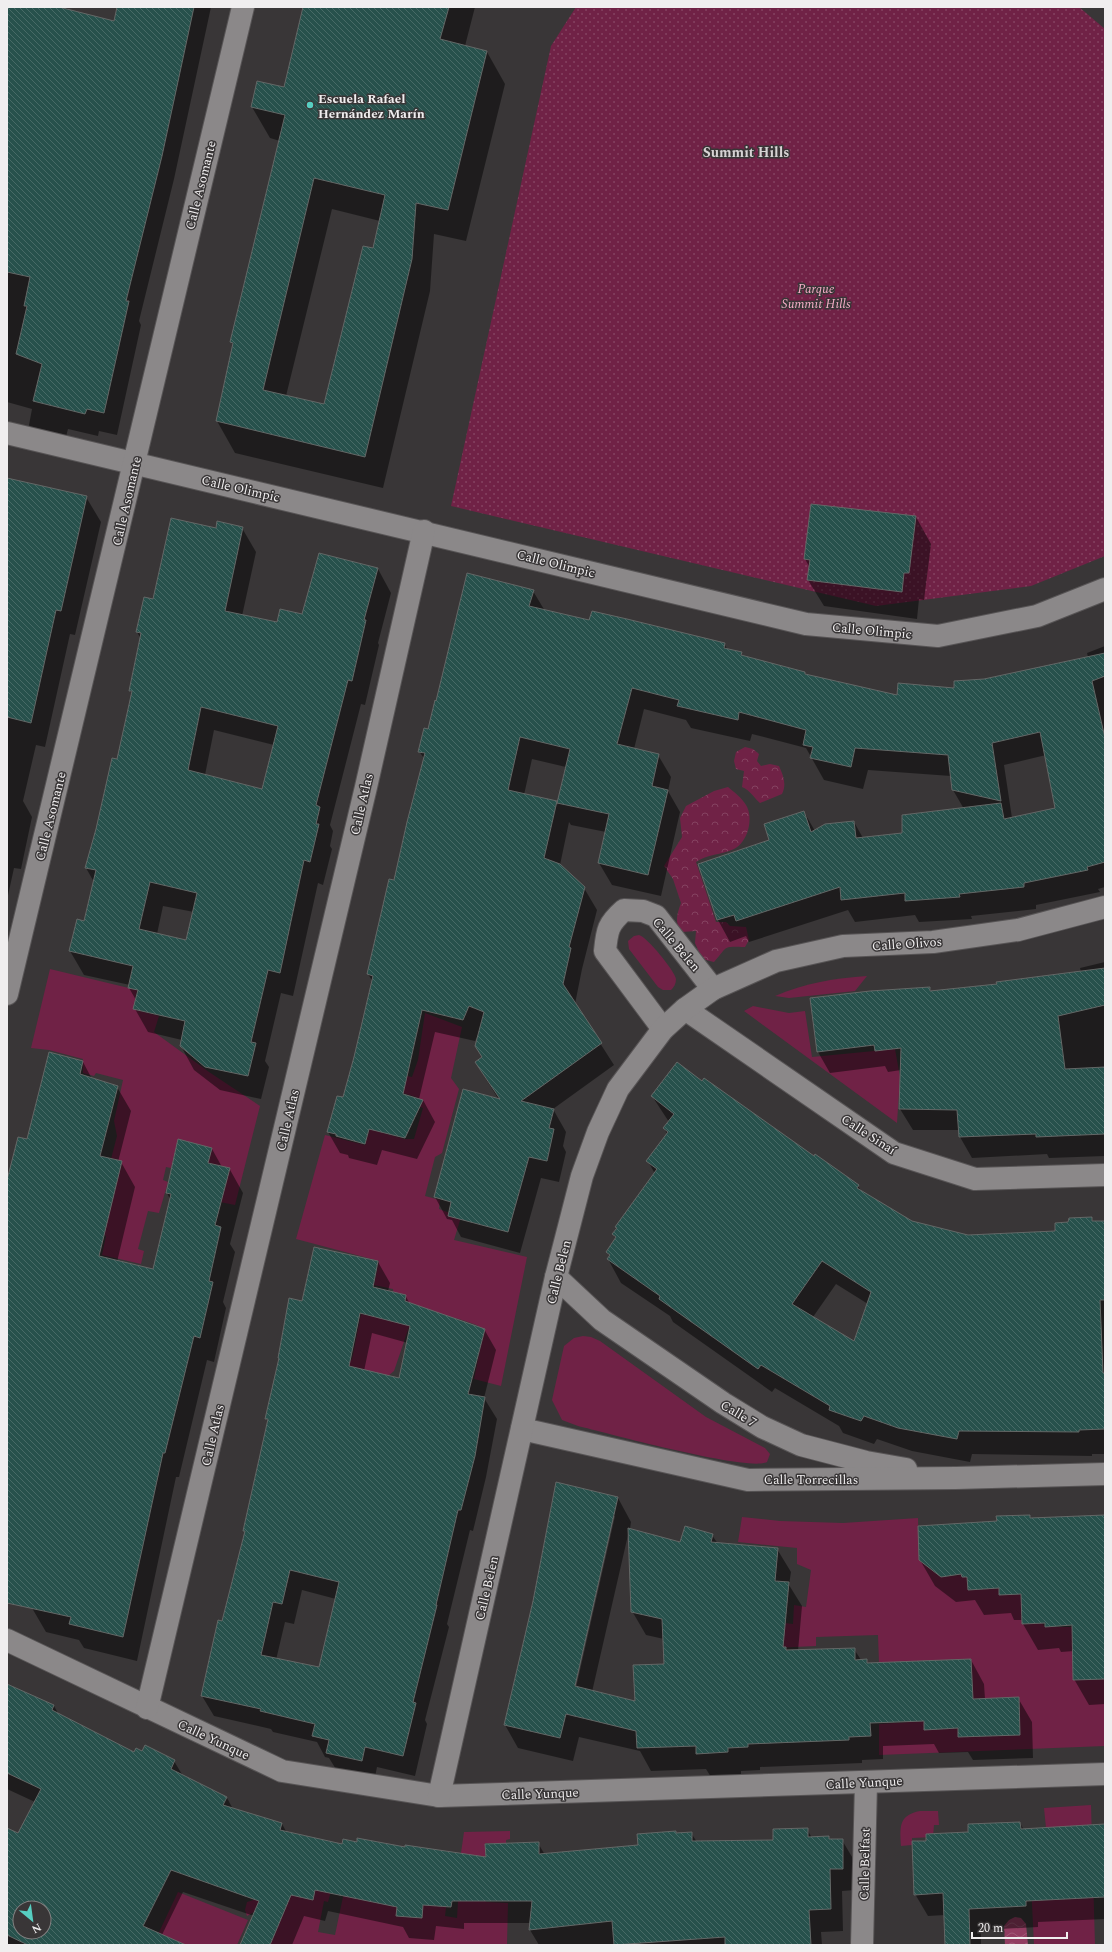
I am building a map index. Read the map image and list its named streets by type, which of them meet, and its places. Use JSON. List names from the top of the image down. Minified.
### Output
{"streets":{"street":["Calle Asomante","Calle Olimpic","Calle Atlas","Calle Olivos","Calle Belen","Calle Sinaí","Calle 7","Calle Torrecillas","Calle Yunque","Calle Belfast"]},"crossings":[["Calle Asomante","Calle Olimpic"],["Calle Olimpic","Calle Atlas"],["Calle Atlas","Calle Yunque"],["Calle Olivos","Calle Belen"],["Calle Olivos","Calle Sinaí"],["Calle Belen","Calle 7"],["Calle Belen","Calle Torrecillas"],["Calle Belen","Calle Yunque"],["Calle 7","Calle Torrecillas"],["Calle Yunque","Calle Belfast"]],"districts":["Summit Hills"],"parks":["Parque Summit Hills"],"places":["Escuela Rafael Hernández Marín"],"scale_bar":"20 m","north":"bottom right"}
